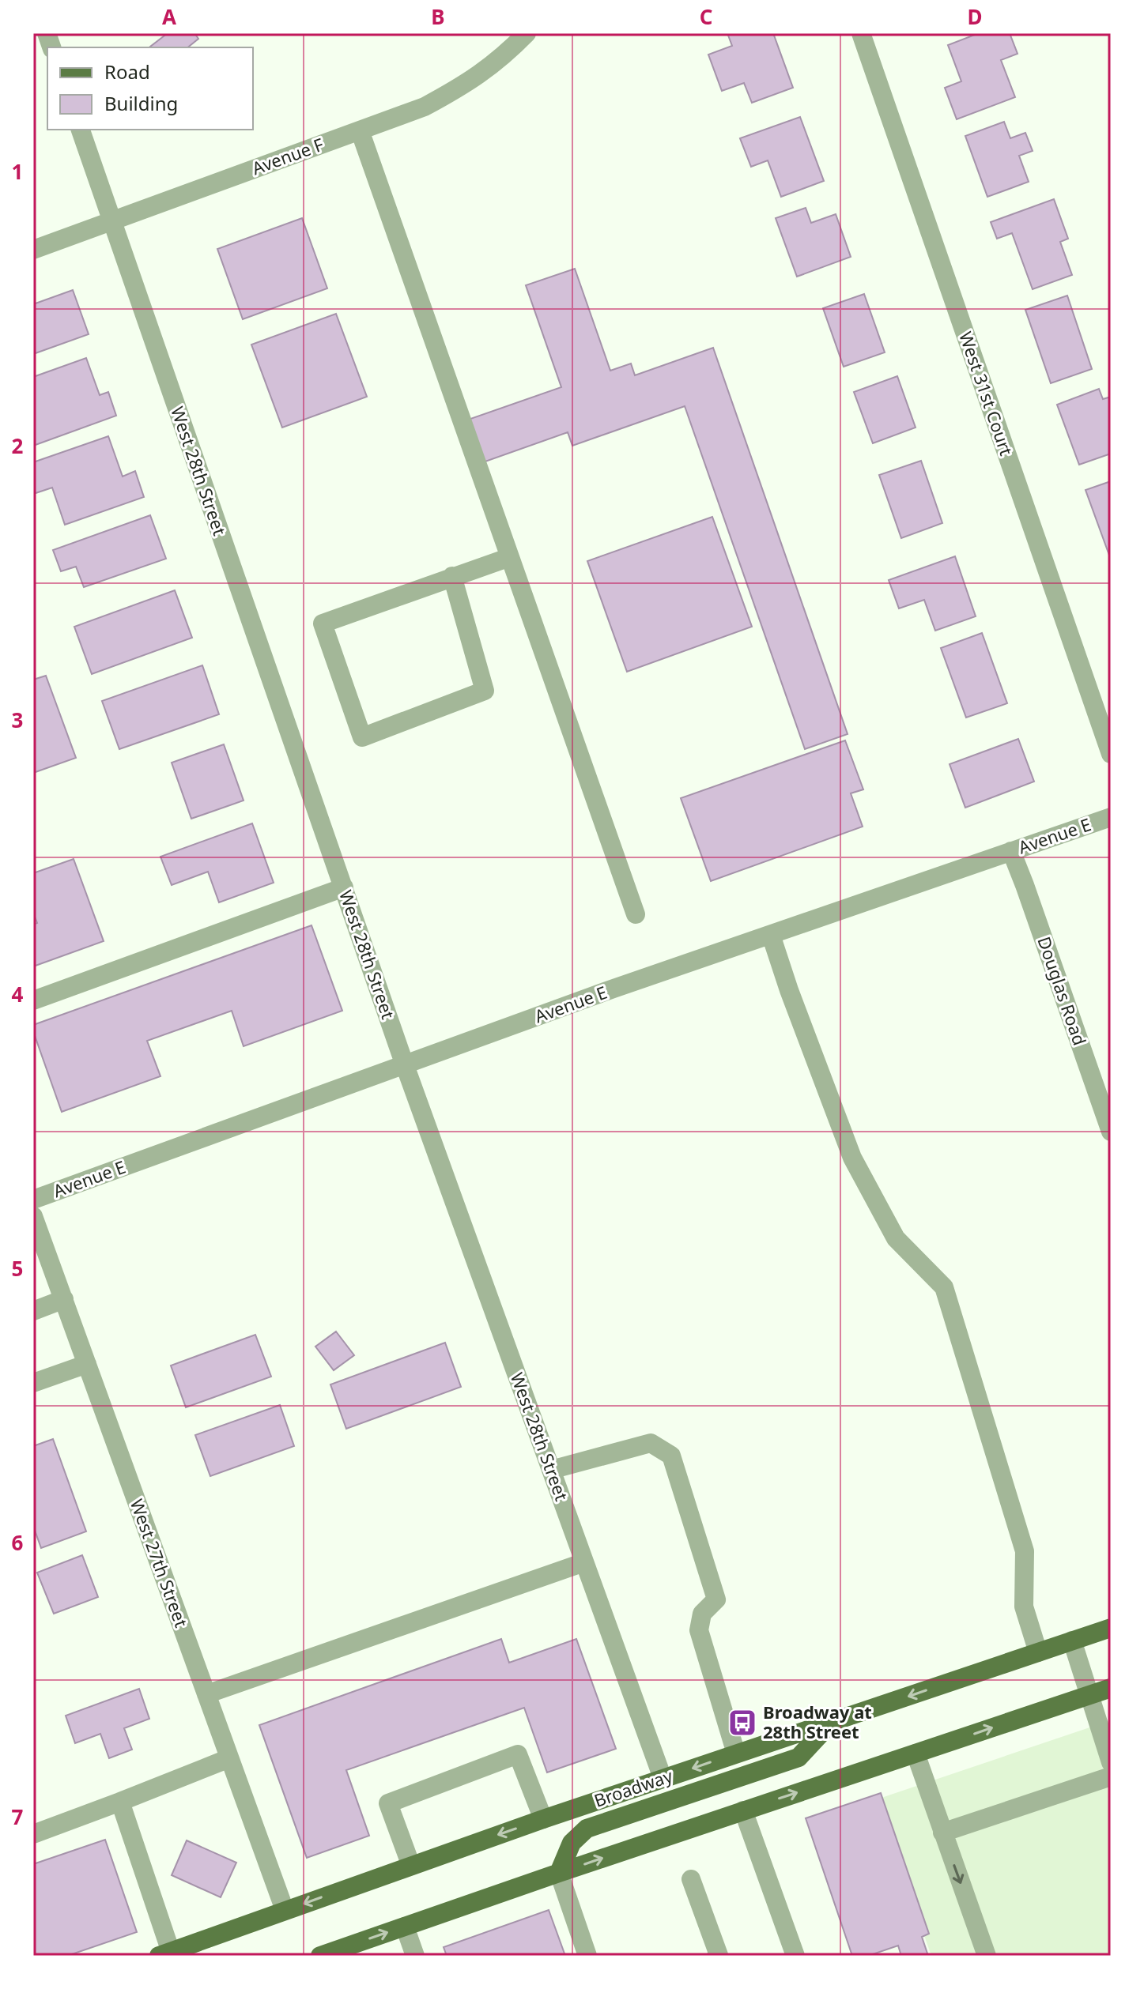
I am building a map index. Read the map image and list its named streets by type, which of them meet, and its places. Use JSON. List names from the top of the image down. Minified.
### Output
{"streets":{"main road":["Broadway"],"street":["Avenue F","West 31st Court","West 28th Street","Avenue E","Douglas Road","West 27th Street"]},"crossings":[["Avenue F","West 28th Street"],["West 28th Street","Avenue E"],["West 28th Street","Broadway"],["Avenue E","Douglas Road"],["West 27th Street","Broadway"]],"places":{"bus stop":["Broadway at 28th Street"]},"legend":["Road","Building"],"grid":{"columns":["A","B","C","D"],"rows":["1","2","3","4","5","6","7"]}}
